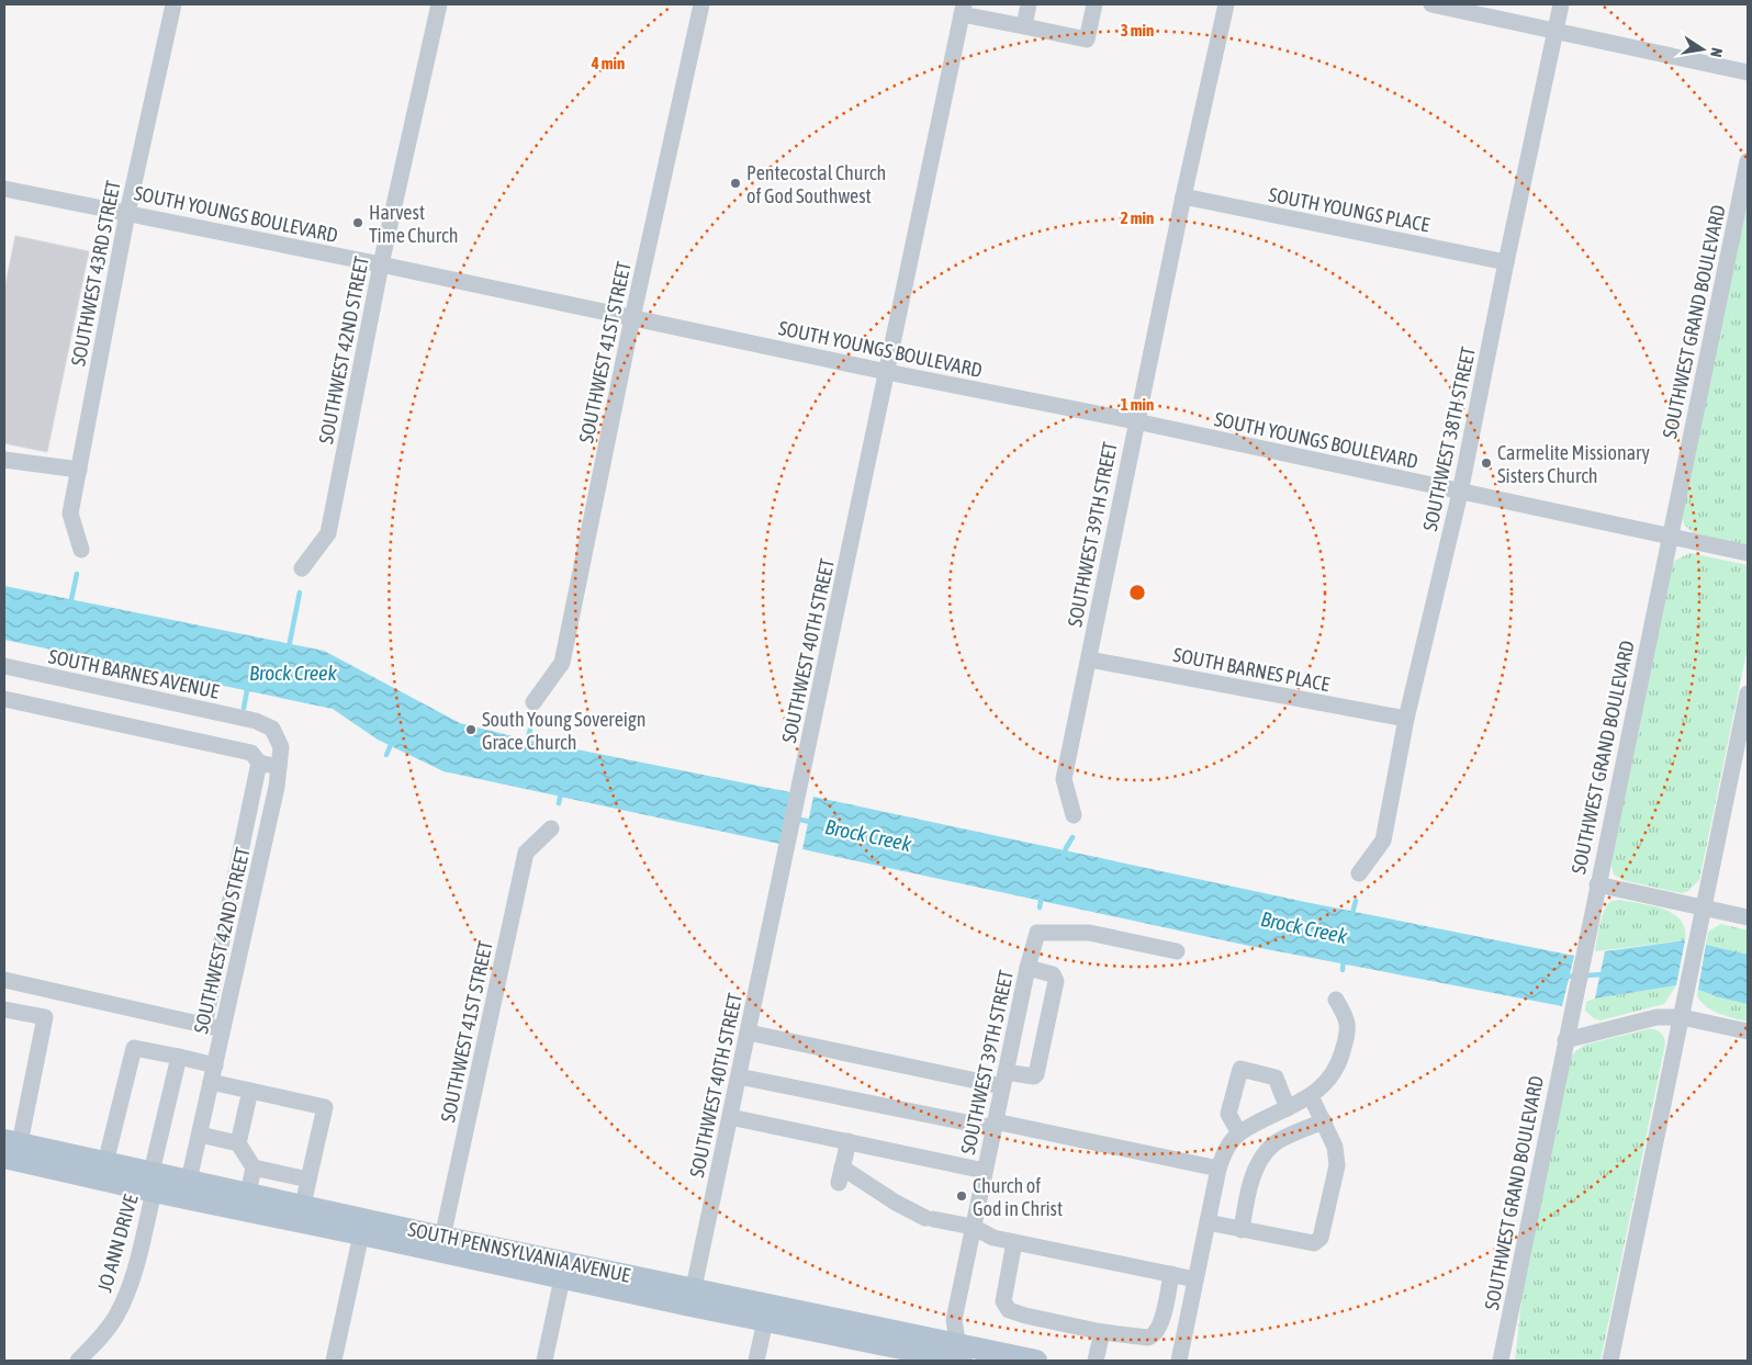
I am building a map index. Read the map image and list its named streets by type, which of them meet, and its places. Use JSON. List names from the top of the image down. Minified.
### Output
{"streets":{"main road":["SOUTH PENNSYLVANIA AVENUE"],"street":["SOUTH YOUNGS PLACE","SOUTH YOUNGS BOULEVARD","SOUTHWEST 43RD STREET","SOUTHWEST GRAND BOULEVARD","SOUTHWEST 42ND STREET","SOUTHWEST 41ST STREET","SOUTHWEST 38TH STREET","SOUTHWEST 39TH STREET","SOUTHWEST 40TH STREET","SOUTH BARNES PLACE","SOUTH BARNES AVENUE","JO ANN DRIVE"]},"crossings":[["SOUTH YOUNGS PLACE","SOUTHWEST 38TH STREET"],["SOUTH YOUNGS PLACE","SOUTHWEST 39TH STREET"],["SOUTH YOUNGS BOULEVARD","SOUTHWEST 43RD STREET"],["SOUTH YOUNGS BOULEVARD","SOUTHWEST GRAND BOULEVARD"],["SOUTH YOUNGS BOULEVARD","SOUTHWEST 42ND STREET"],["SOUTH YOUNGS BOULEVARD","SOUTHWEST 41ST STREET"],["SOUTH YOUNGS BOULEVARD","SOUTHWEST 38TH STREET"],["SOUTH YOUNGS BOULEVARD","SOUTHWEST 39TH STREET"],["SOUTH YOUNGS BOULEVARD","SOUTHWEST 40TH STREET"],["SOUTHWEST 42ND STREET","SOUTH BARNES AVENUE"],["SOUTHWEST 42ND STREET","SOUTH PENNSYLVANIA AVENUE"],["SOUTHWEST 41ST STREET","SOUTH PENNSYLVANIA AVENUE"],["SOUTHWEST 38TH STREET","SOUTH BARNES PLACE"],["SOUTHWEST 39TH STREET","SOUTH BARNES PLACE"],["SOUTHWEST 39TH STREET","SOUTH PENNSYLVANIA AVENUE"],["SOUTHWEST 40TH STREET","SOUTH PENNSYLVANIA AVENUE"],["JO ANN DRIVE","SOUTH PENNSYLVANIA AVENUE"]],"water":["Brock Creek"],"places":["Pentecostal Church of God Southwest","Harvest Time Church","Carmelite Missionary Sisters Church","South Young Sovereign Grace Church","Church of God in Christ"],"north":"right","rings":["3 min","4 min","2 min","1 min"]}
